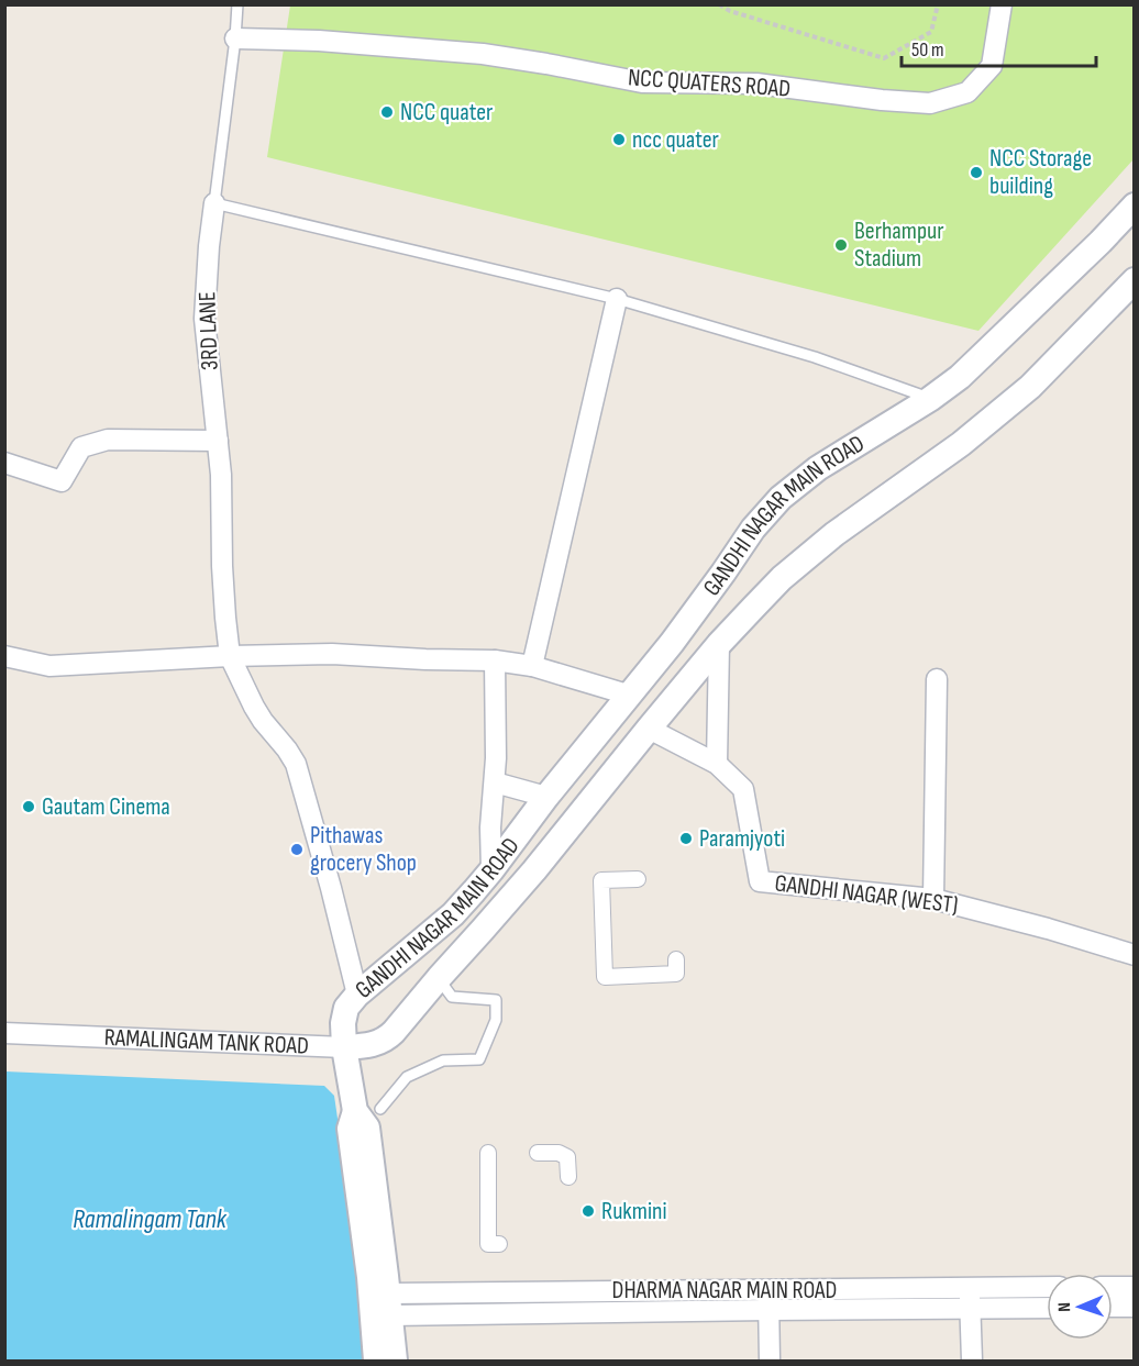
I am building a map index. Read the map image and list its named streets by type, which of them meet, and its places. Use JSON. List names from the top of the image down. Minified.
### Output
{"streets":{"street":["NCC QUATERS ROAD","3RD LANE","GANDHI NAGAR MAIN ROAD","GANDHI NAGAR (WEST)","RAMALINGAM TANK ROAD","DHARMA NAGAR MAIN ROAD"]},"crossings":[["NCC QUATERS ROAD","3RD LANE"],["3RD LANE","GANDHI NAGAR MAIN ROAD"],["GANDHI NAGAR MAIN ROAD","GANDHI NAGAR (WEST)"],["GANDHI NAGAR MAIN ROAD","RAMALINGAM TANK ROAD"],["RAMALINGAM TANK ROAD","DHARMA NAGAR MAIN ROAD"]],"water":["Ramalingam Tank"],"places":["NCC quater","ncc quater","NCC Storage building","Berhampur Stadium","Gautam Cinema","Paramjyoti","Pithawas grocery Shop","Rukmini"],"scale_bar":"50 m","north":"left"}
